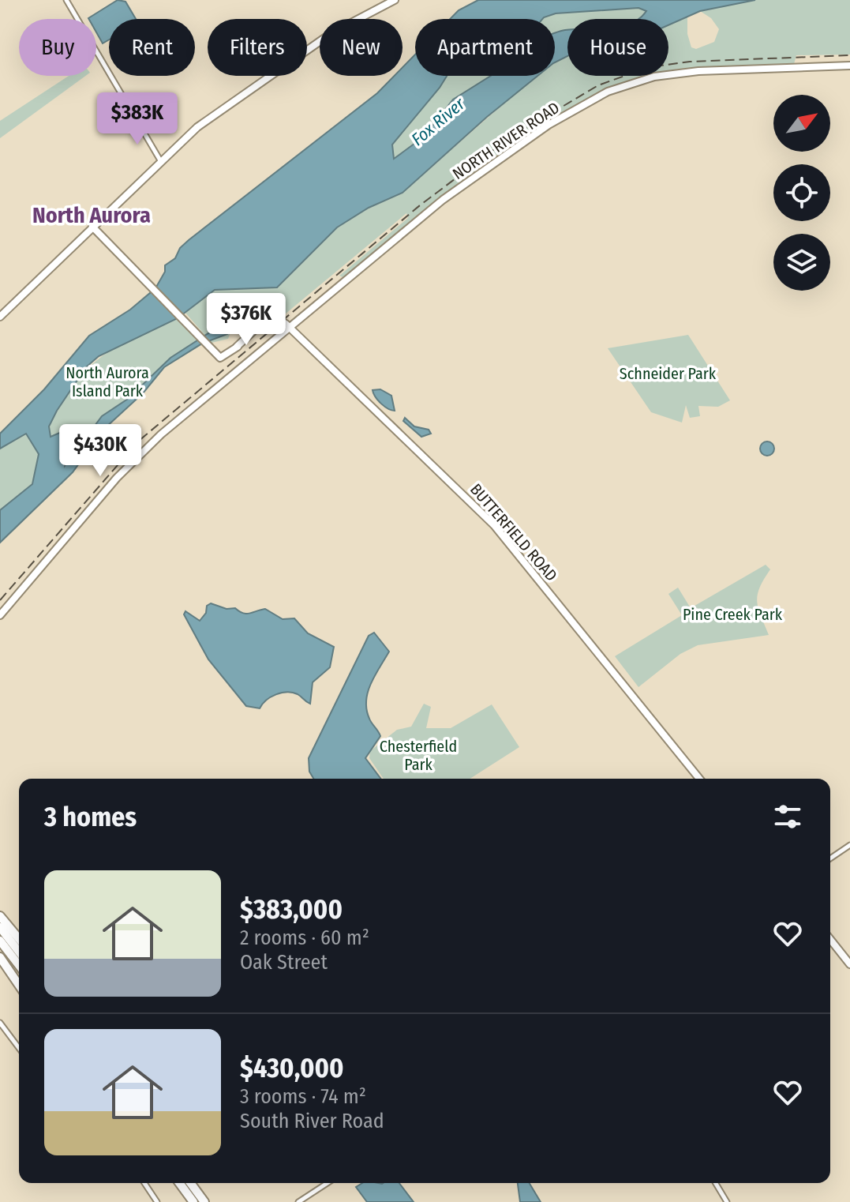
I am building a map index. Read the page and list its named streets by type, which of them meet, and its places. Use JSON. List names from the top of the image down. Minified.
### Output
{"streets":{"main road":["NORTH RIVER ROAD","BUTTERFIELD ROAD"]},"crossings":[["NORTH RIVER ROAD","BUTTERFIELD ROAD"]],"districts":["North Aurora"],"water":["Fox River"],"parks":["North Aurora Island Park","Schneider Park","Pine Creek Park","Chesterfield Park"],"north":"top right","page":{"chip":["Buy","Rent","Filters","New","Apartment","House"],"price":["$383K","$376K","$430K"],"heading":"3 homes","list":[{"name":"$383,000","note":"2 rooms · 60 m² · Oak Street"},{"name":"$430,000","note":"3 rooms · 74 m² · South River Road"}]}}
